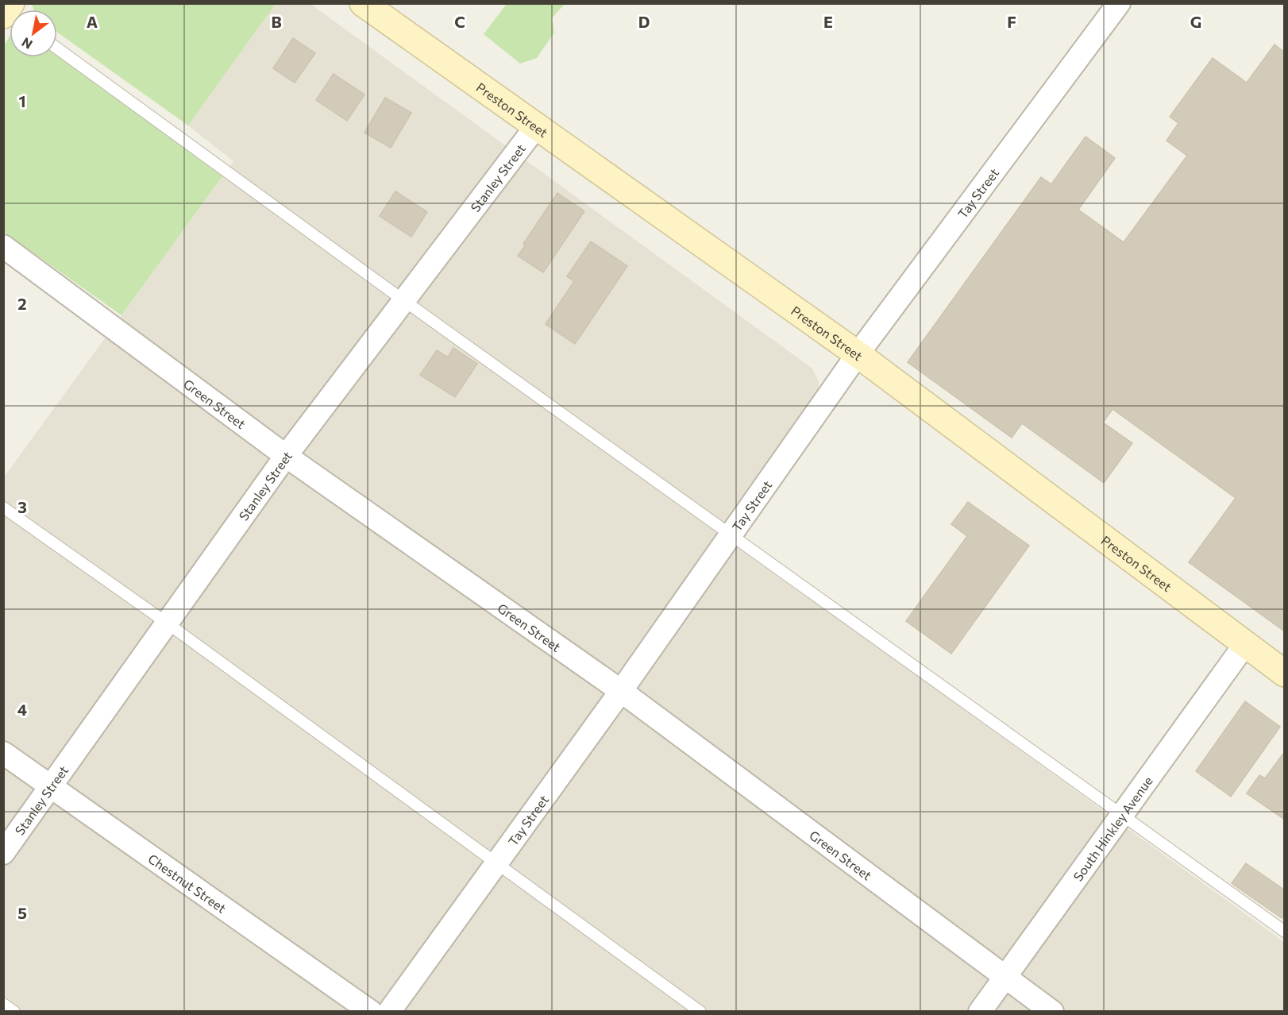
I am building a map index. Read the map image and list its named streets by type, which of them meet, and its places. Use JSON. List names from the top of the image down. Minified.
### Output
{"streets":{"street":["Preston Street","Stanley Street","Tay Street","Green Street","South Hinkley Avenue","Chestnut Street"]},"crossings":[["Preston Street","Stanley Street"],["Preston Street","Tay Street"],["Preston Street","South Hinkley Avenue"],["Stanley Street","Green Street"],["Stanley Street","Chestnut Street"],["Tay Street","Green Street"],["Green Street","South Hinkley Avenue"]],"north":"bottom left","grid":{"columns":["A","B","C","D","E","F","G"],"rows":["1","2","3","4","5"]}}
